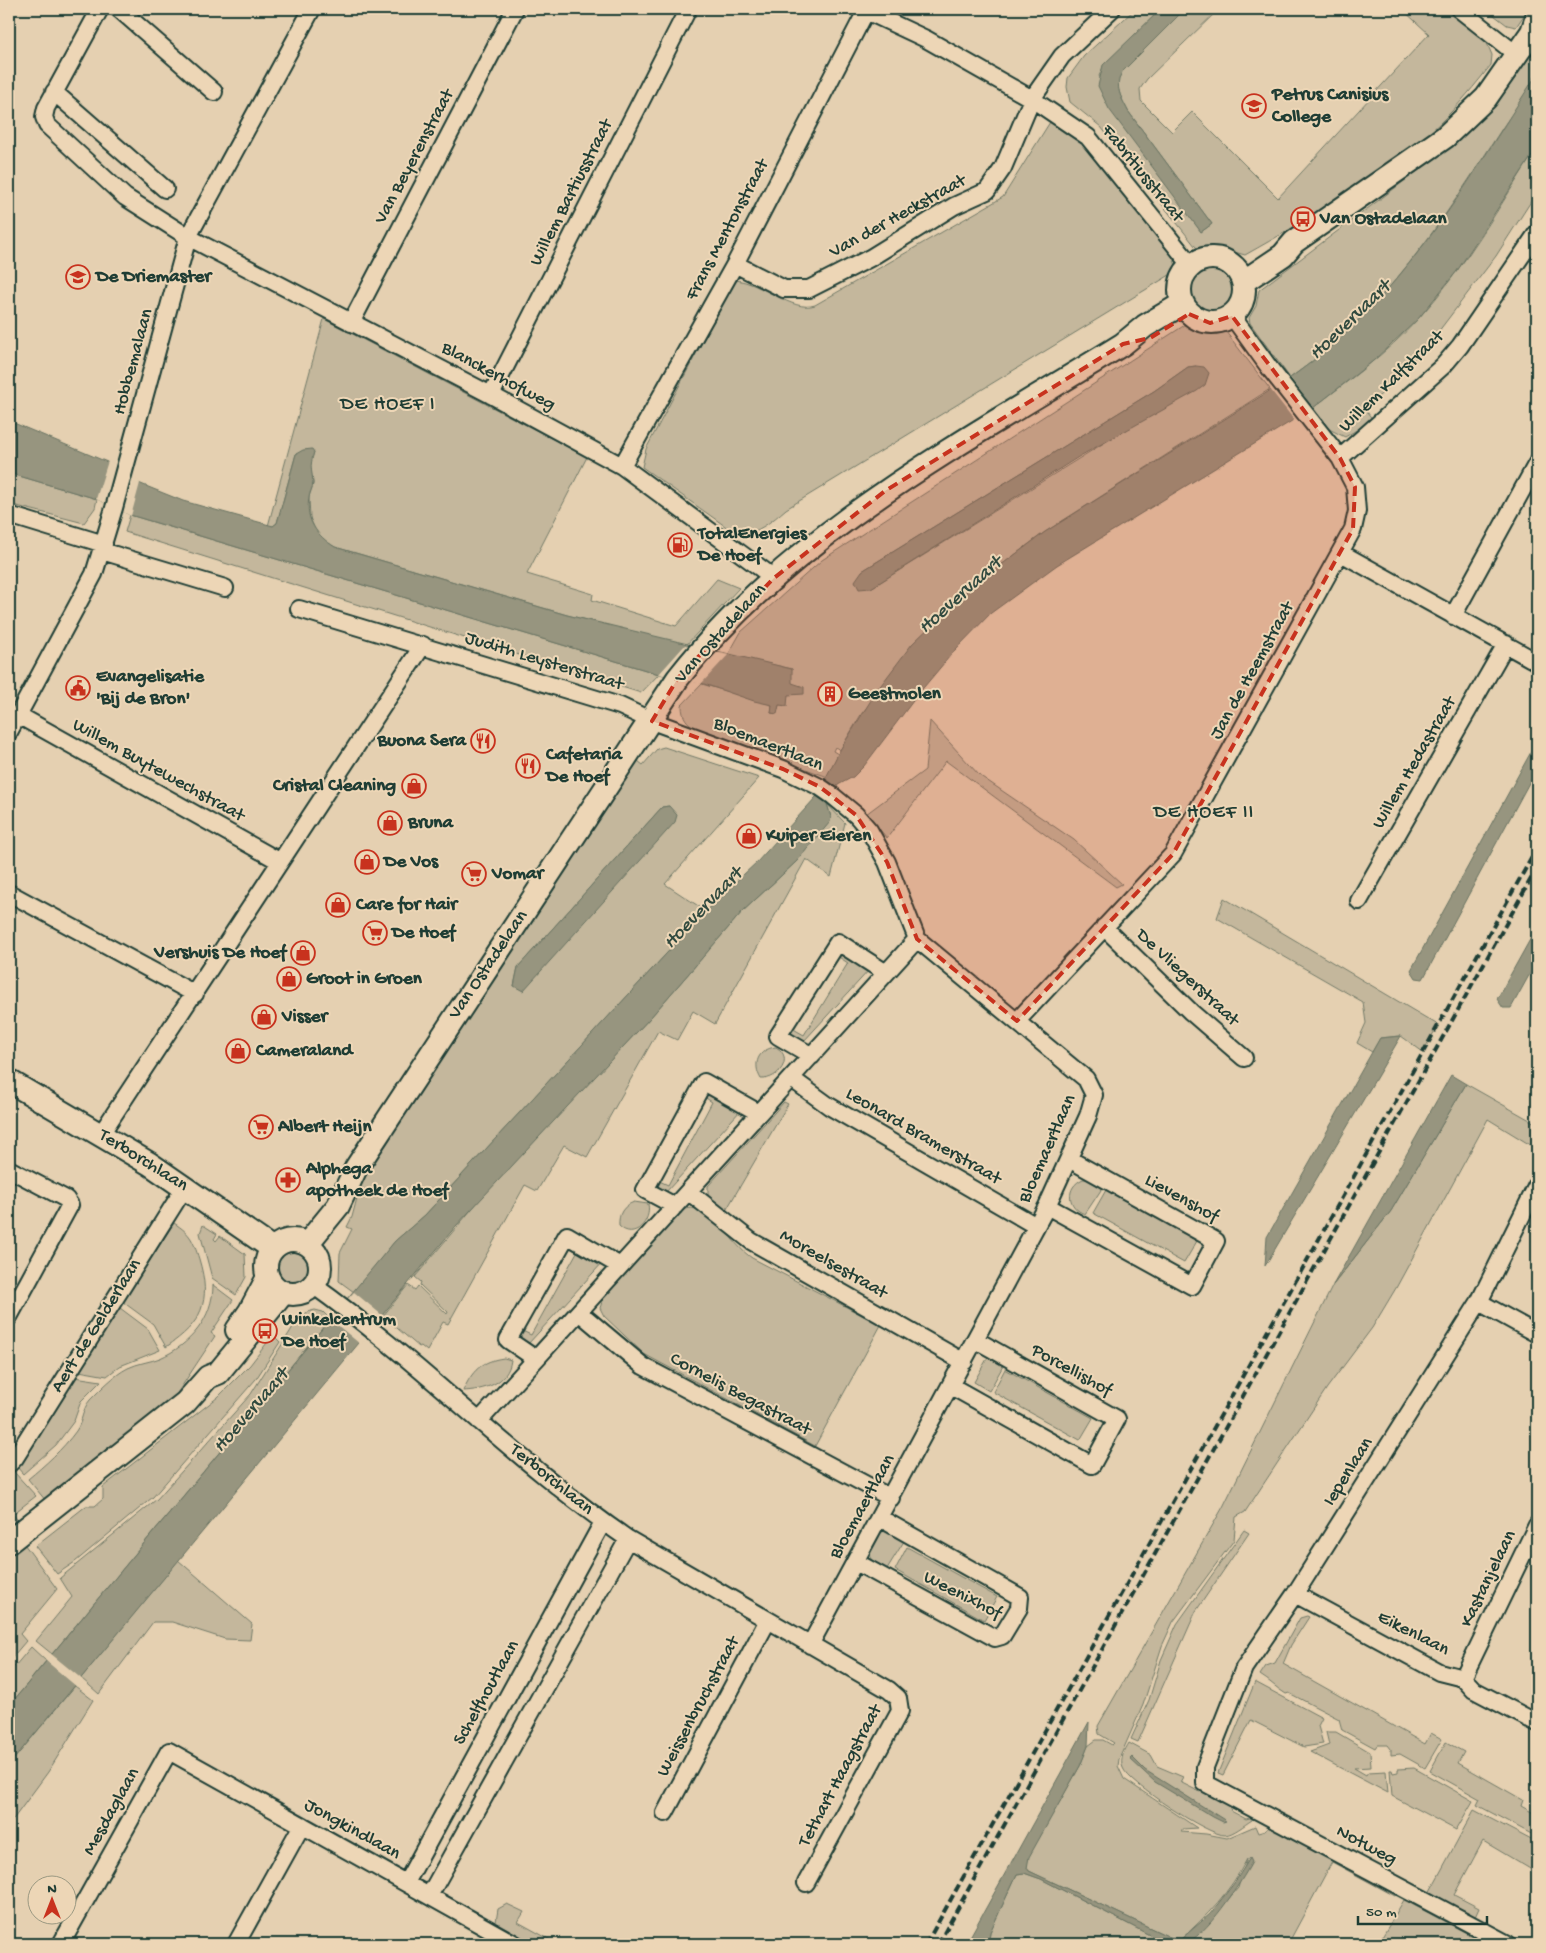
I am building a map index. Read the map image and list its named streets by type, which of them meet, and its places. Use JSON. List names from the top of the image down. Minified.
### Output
{"streets":{"street":["Van Beyerenstraat","Fabritiusstraat","Willem Bartiusstraat","Van der Heckstraat","Frans Mentonstraat","Hobbemalaan","Blanckerhofweg","Willem Kalfstraat","Van Ostadelaan","Judith Leysterstraat","Jan de Heemstraat","Bloemaertlaan","Willem Hedastraat","Willem Buytewechstraat","De Vliegerstraat","Leonard Bramerstraat","Terborchlaan","Lievenshof","Moreelsestraat","Aert de Gelderlaan","Porcellishof","Cornelis Begastraat","Iepenlaan","Kastanjelaan","Weenixhof","Eikenlaan","Schelfhoutlaan","Weissenbruchstraat","Tethart Haagstraat","Mesdaglaan","Jongkindlaan","Notweg"]},"crossings":[["Van Beyerenstraat","Blanckerhofweg"],["Fabritiusstraat","Van der Heckstraat"],["Fabritiusstraat","Frans Mentonstraat"],["Fabritiusstraat","Van Ostadelaan"],["Fabritiusstraat","Jan de Heemstraat"],["Willem Bartiusstraat","Blanckerhofweg"],["Van der Heckstraat","Frans Mentonstraat"],["Frans Mentonstraat","Blanckerhofweg"],["Hobbemalaan","Blanckerhofweg"],["Hobbemalaan","Willem Buytewechstraat"],["Blanckerhofweg","Van Ostadelaan"],["Willem Kalfstraat","Jan de Heemstraat"],["Van Ostadelaan","Judith Leysterstraat"],["Van Ostadelaan","Jan de Heemstraat"],["Van Ostadelaan","Bloemaertlaan"],["Van Ostadelaan","Terborchlaan"],["Judith Leysterstraat","Bloemaertlaan"],["Jan de Heemstraat","Bloemaertlaan"],["Jan de Heemstraat","De Vliegerstraat"],["Bloemaertlaan","Leonard Bramerstraat"],["Bloemaertlaan","Terborchlaan"],["Bloemaertlaan","Lievenshof"],["Bloemaertlaan","Moreelsestraat"],["Bloemaertlaan","Porcellishof"],["Bloemaertlaan","Cornelis Begastraat"],["Bloemaertlaan","Weenixhof"],["Bloemaertlaan","Tethart Haagstraat"],["Terborchlaan","Aert de Gelderlaan"],["Terborchlaan","Schelfhoutlaan"],["Terborchlaan","Weissenbruchstraat"],["Terborchlaan","Tethart Haagstraat"],["Iepenlaan","Eikenlaan"],["Iepenlaan","Notweg"],["Kastanjelaan","Eikenlaan"],["Schelfhoutlaan","Jongkindlaan"],["Mesdaglaan","Jongkindlaan"]],"districts":["DE HOEF I","DE HOEF II"],"water":["Hoevervaart"],"places":{"school or university":["Petrus Canisius College","De Driemaster"],"bus stop":["Van Ostadelaan","Winkelcentrum De Hoef"],"fuel station":["TotalEnergies De Hoef"],"public building":["Evangelisatie 'Bij de Bron'"],"building":["Geestmolen"],"restaurant":["Buona Sera","Cafetaria De Hoef"],"shop":["Cristal Cleaning","Bruna","Kuiper Eieren","De Vos","Care for Hair","Vershuis De Hoef","Groot in Groen","Visser","Cameraland"],"supermarket":["Vomar","De Hoef","Albert Heijn"],"pharmacy":["Alphega apotheek de Hoef"]},"scale_bar":"50 m","north":"top"}
